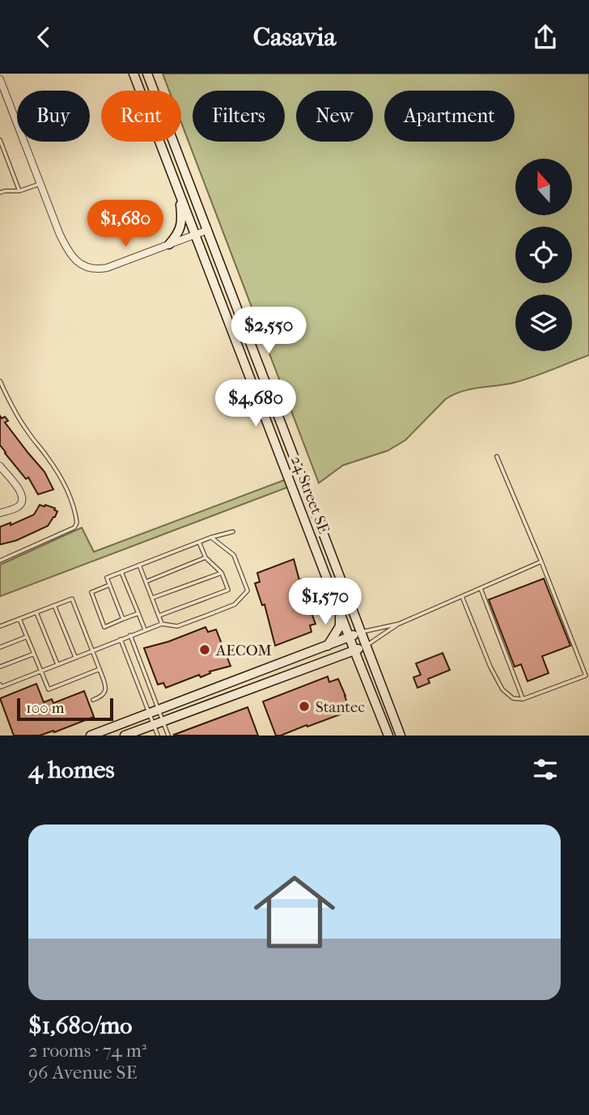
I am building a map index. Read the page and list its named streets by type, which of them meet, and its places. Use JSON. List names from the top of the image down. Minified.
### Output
{"streets":{"main road":["24 Street SE"]},"places":["AECOM","Stantec"],"scale_bar":"100 m","north":"top","page":{"header":"Casavia","chip":["Buy","Rent","Filters","New","Apartment"],"price":["$1,680","$2,550","$4,680","$1,570"],"scale":"100 m","heading":"4 homes","list":[{"name":"$1,680/mo","note":"2 rooms · 74 m² · 96 Avenue SE"}]}}
